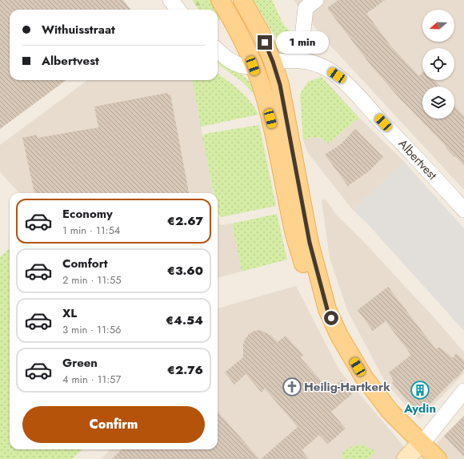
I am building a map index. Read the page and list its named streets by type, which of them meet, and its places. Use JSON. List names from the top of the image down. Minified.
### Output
{"streets":{"street":["Albertvest"]},"places":{"church":["Heilig-Hartkerk"],"building":["Aydin"]},"north":"left","page":{"banner":["Withuisstraat","Albertvest"],"bubble":"1 min","list":[{"name":"Economy","note":"1 min · 11:54","value":"€2.67"},{"name":"Comfort","note":"2 min · 11:55","value":"€3.60"},{"name":"XL","note":"3 min · 11:56","value":"€4.54"},{"name":"Green","note":"4 min · 11:57","value":"€2.76"}],"buttons":"Confirm"}}
